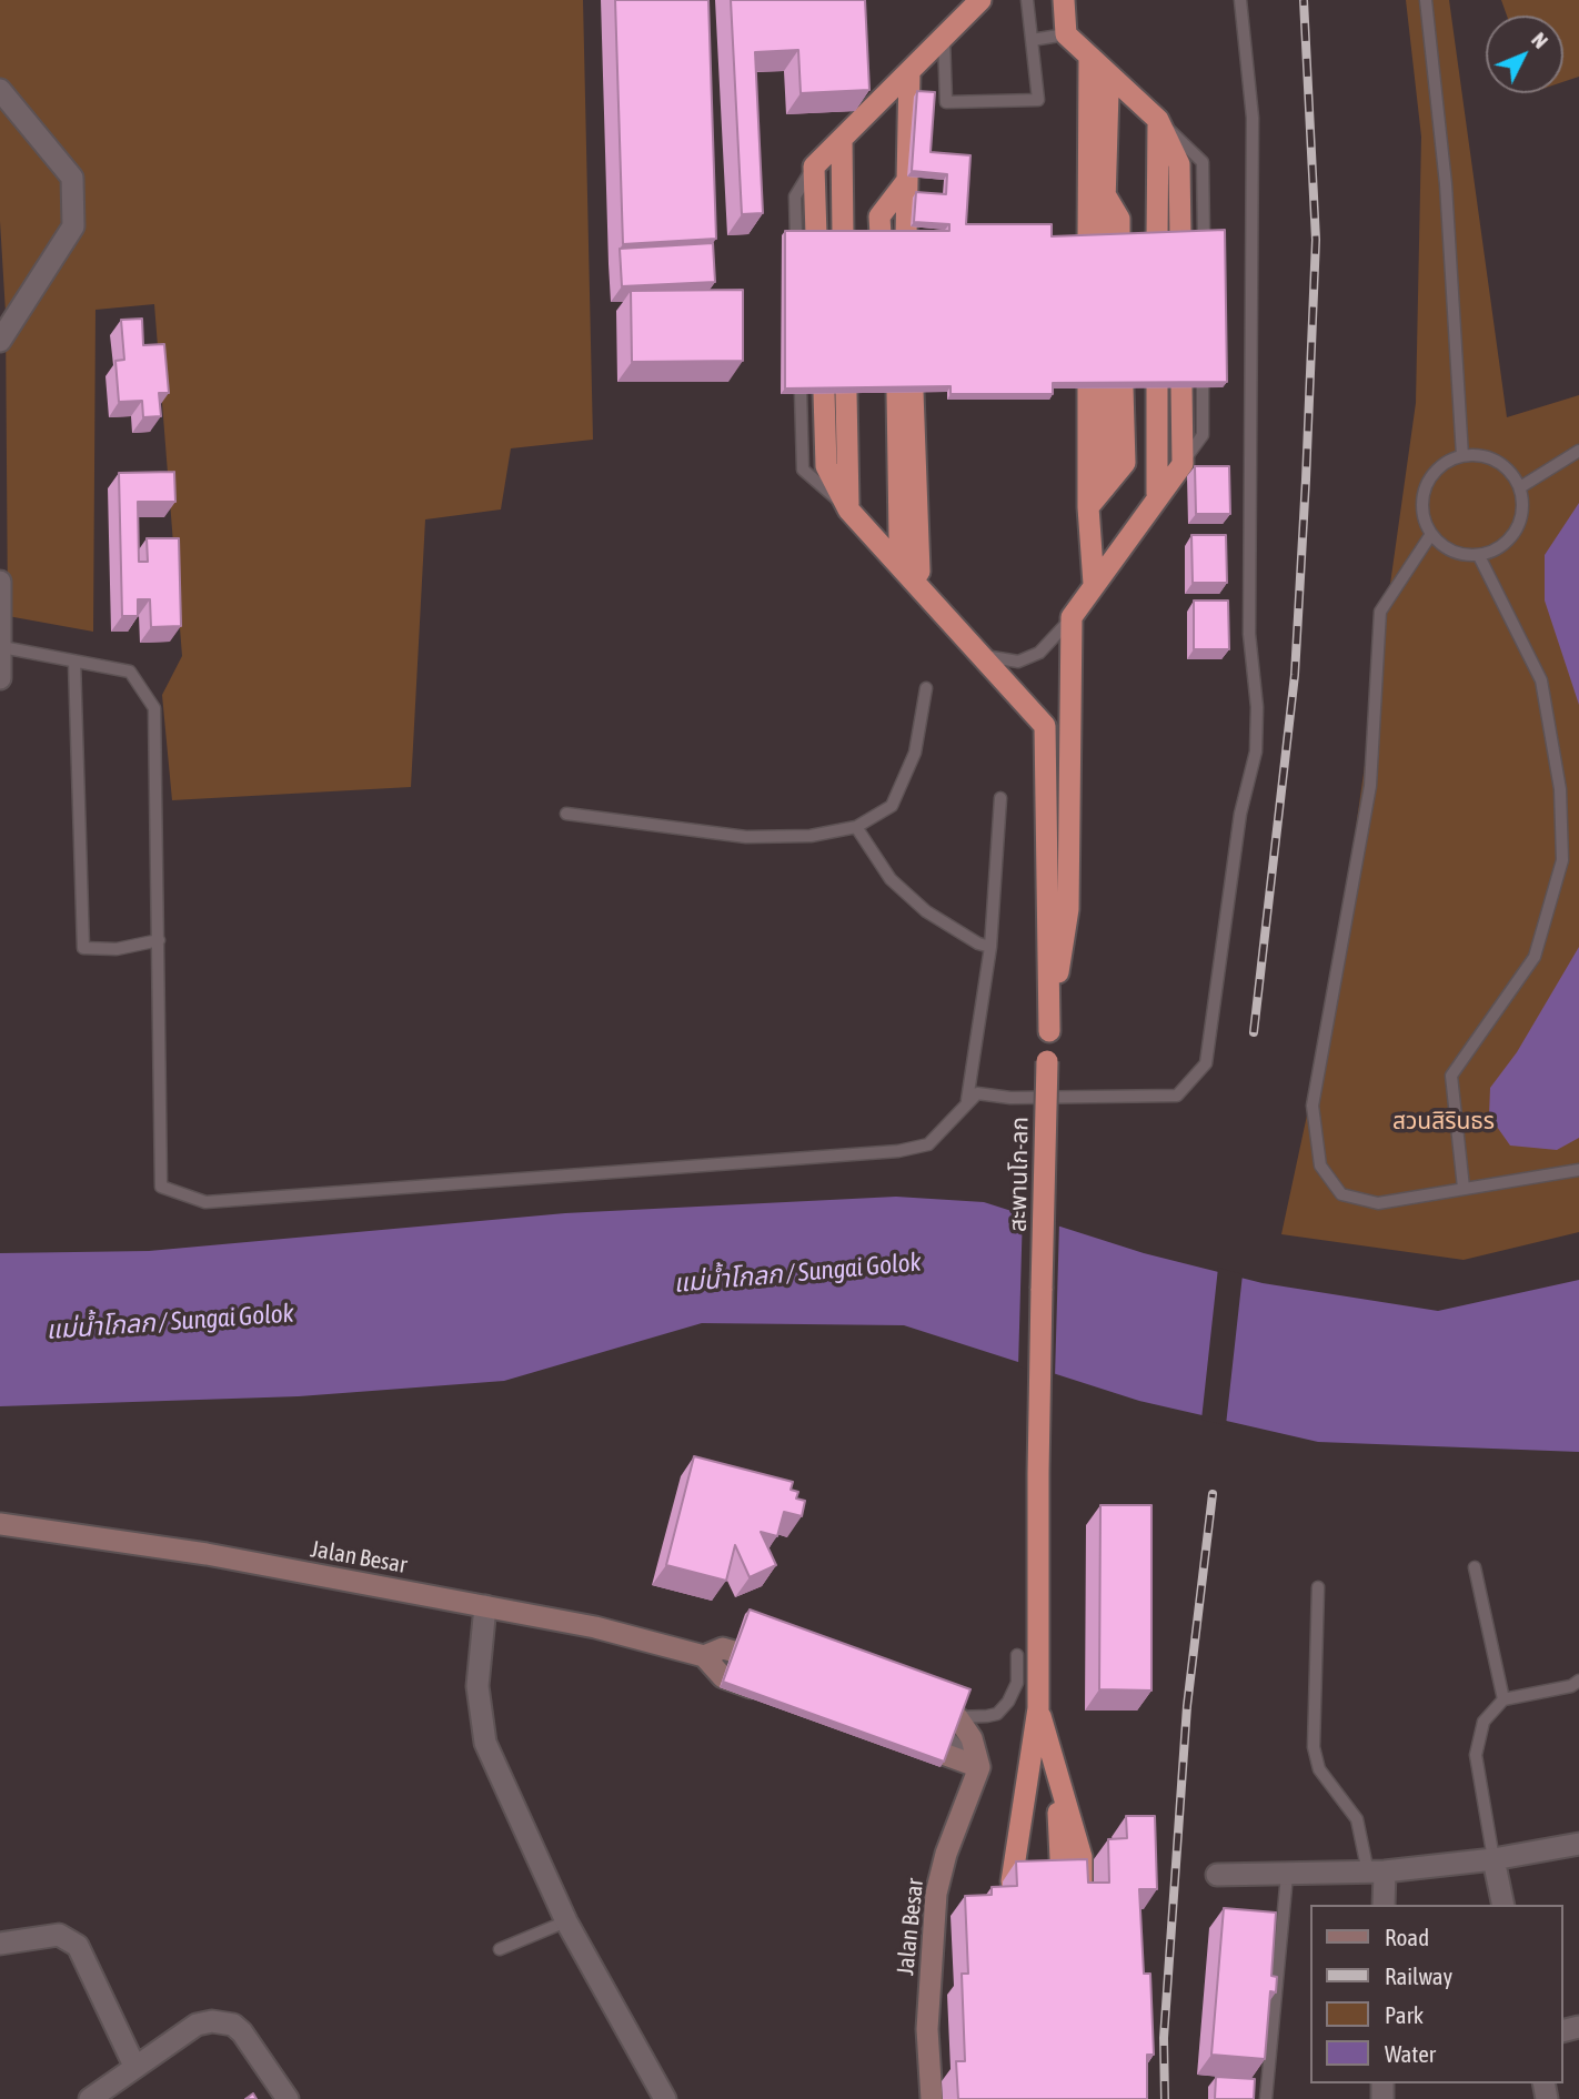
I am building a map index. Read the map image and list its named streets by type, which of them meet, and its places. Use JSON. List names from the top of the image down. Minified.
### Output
{"streets":{"highway":["สะพานโก-ลก"],"main road":["Jalan Besar"]},"water":["แม่น้ำโกลก / Sungai Golok"],"parks":["สวนสิรินธร"],"legend":["Road","Railway","Park","Water"],"north":"top right"}
